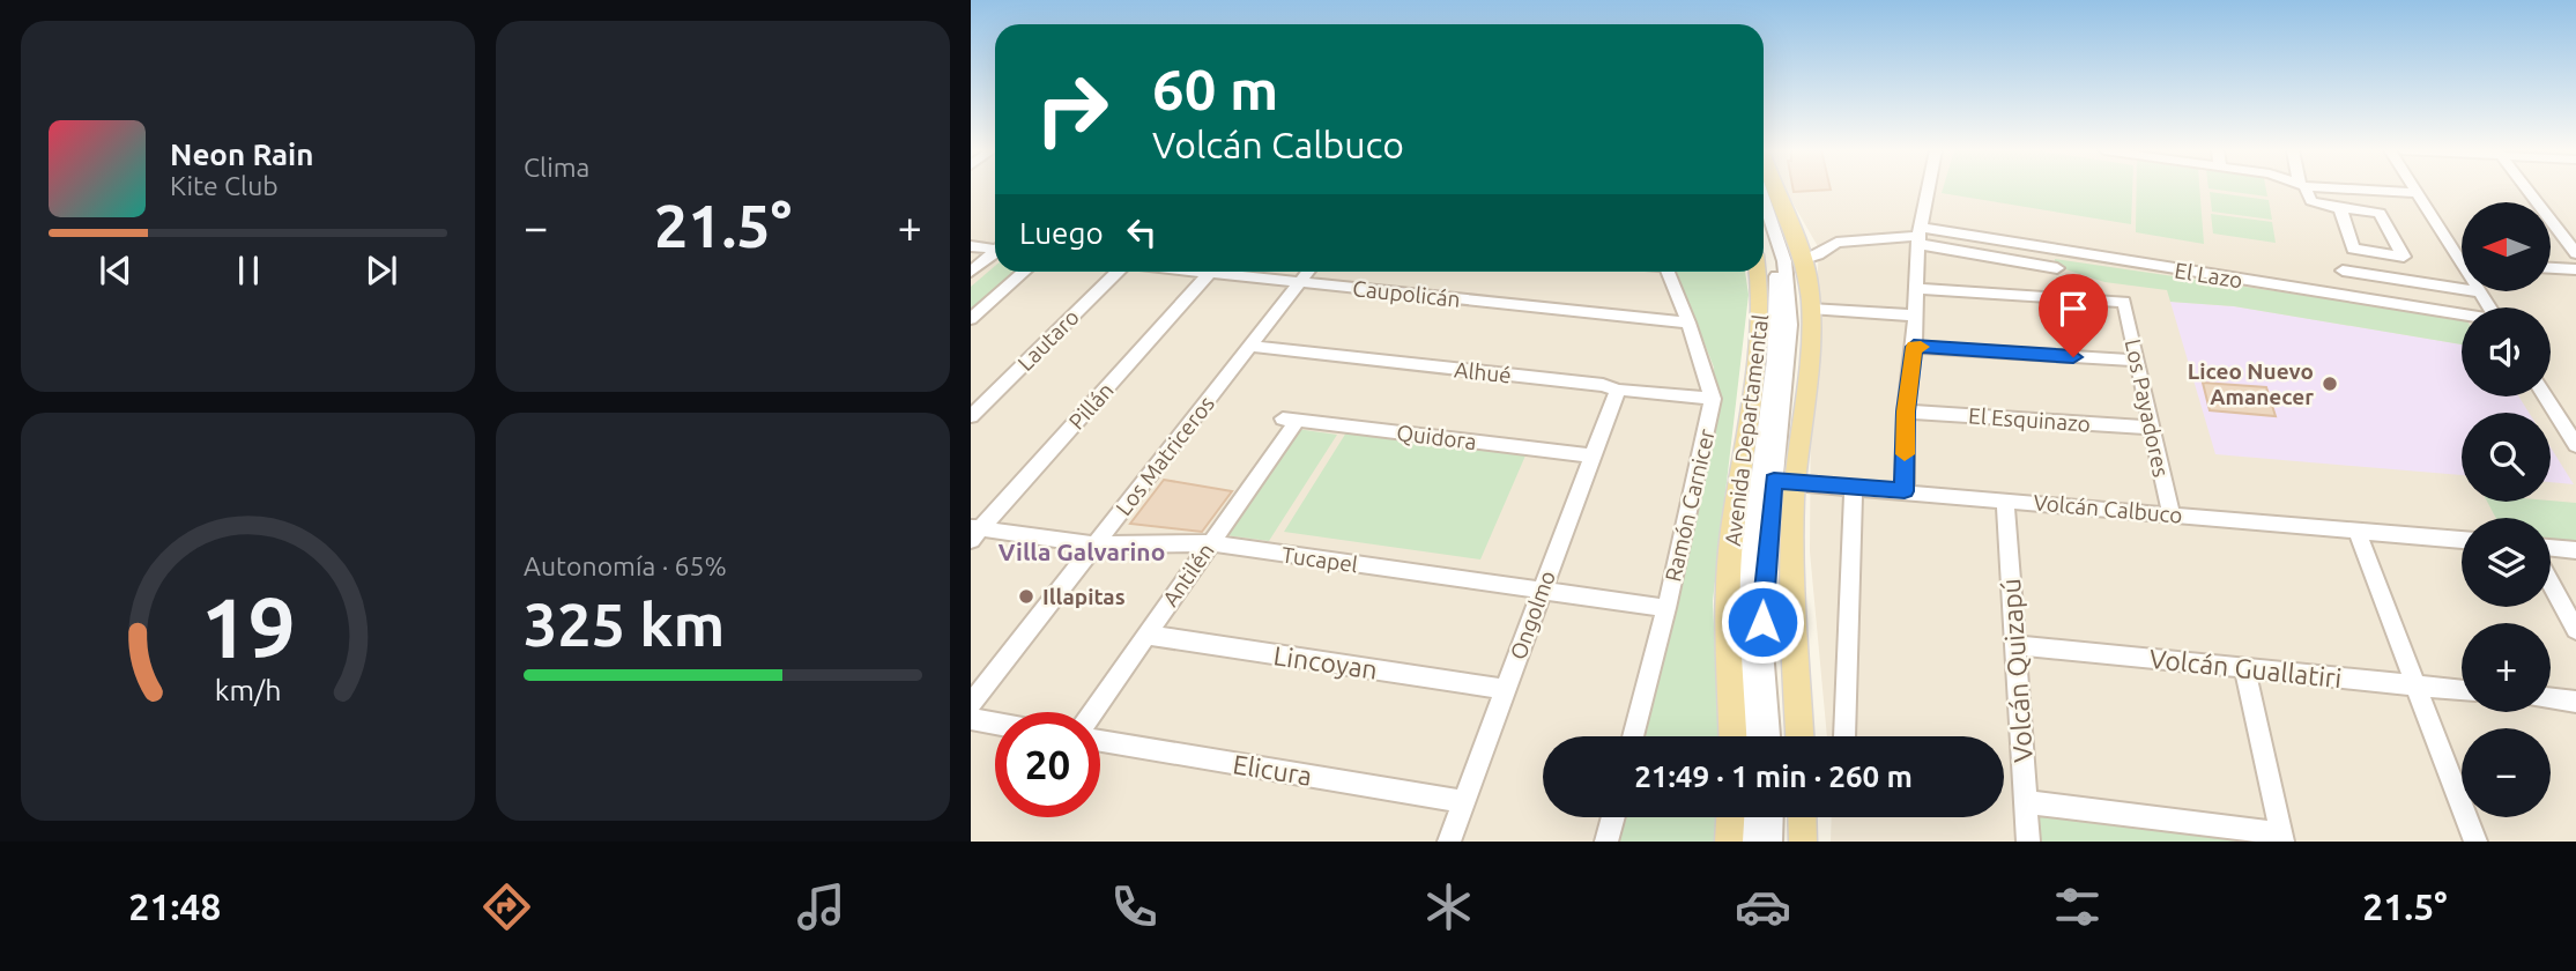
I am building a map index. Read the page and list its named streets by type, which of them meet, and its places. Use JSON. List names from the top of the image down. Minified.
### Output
{"streets":{"main road":["Avenida Departamental"],"street":["El Lazo","Caupolicán","Lautaro","Alhué","Pillán","Los Payadores","El Esquinazo","Quidora","Los Matriceros","Ramón Carnicer","Volcán Calbuco","Tucapel","Antilén","Ongolmo","Lincoyan","Volcán Guallatiri","Volcán Quizapú","Elicura"]},"crossings":[["El Lazo","Avenida Departamental"],["Caupolicán","Los Matriceros"],["Caupolicán","Ramón Carnicer"],["Alhué","Los Matriceros"],["Alhué","Ramón Carnicer"],["Alhué","Ongolmo"],["Pillán","Tucapel"],["Los Payadores","El Esquinazo"],["Los Payadores","Volcán Calbuco"],["Avenida Departamental","Volcán Calbuco"],["Quidora","Antilén"],["Quidora","Ongolmo"],["Los Matriceros","Tucapel"],["Ramón Carnicer","Tucapel"],["Volcán Calbuco","Volcán Quizapú"],["Tucapel","Antilén"],["Tucapel","Ongolmo"],["Antilén","Lincoyan"],["Ongolmo","Lincoyan"],["Ongolmo","Elicura"],["Volcán Guallatiri","Volcán Quizapú"]],"districts":["Villa Galvarino"],"places":["Liceo Nuevo Amanecer","Illapitas"],"north":"left","page":{"tile":["Clima",["Autonomía · 65%","325 km"]],"turn":["60 m","Volcán Calbuco"],"song":["Neon Rain","Kite Club"],"heat":["−","21.5°","+"],"then":"Luego","map_buttons":["+","−"],"limit":"20","trip":"21:49 · 1 min · 260 m","tabs":["21:48","21.5°"],"gauge":["19","km/h"]}}
